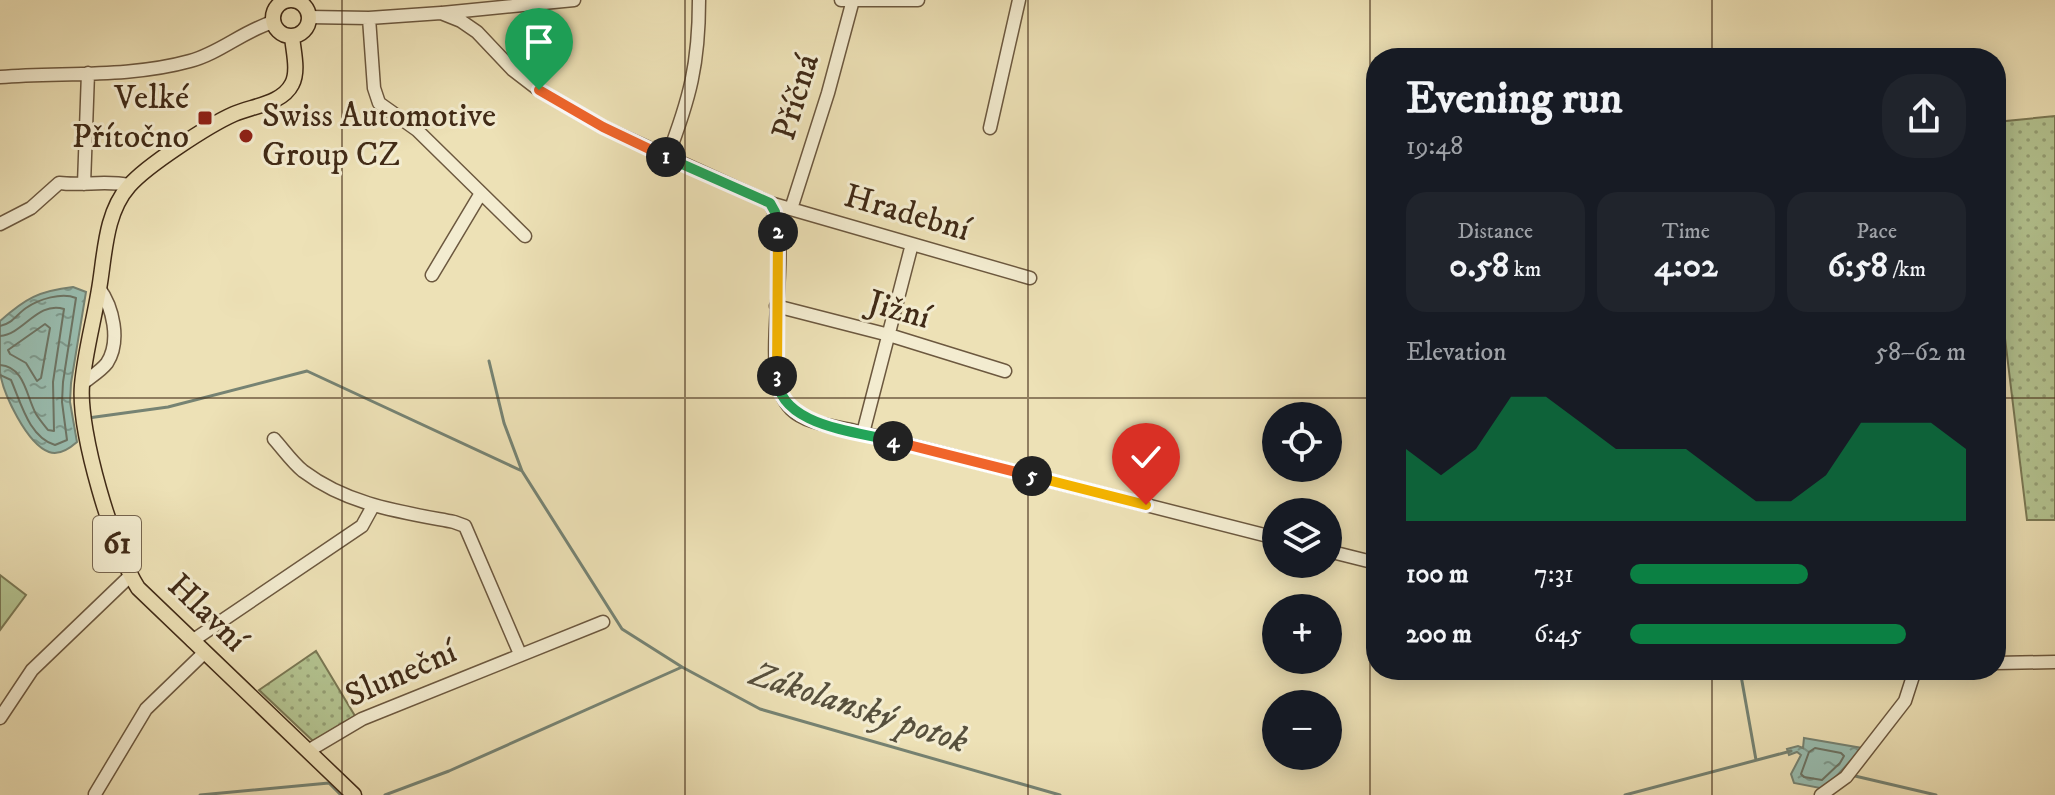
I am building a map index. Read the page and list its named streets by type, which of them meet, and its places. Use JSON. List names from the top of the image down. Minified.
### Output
{"streets":{"main road":["61","Hlavní"],"street":["Příčná","Hradební","Jižní","Sluneční"]},"crossings":[["Příčná","Hradební"],["Hlavní","Sluneční"]],"water":["Zákolanský potok"],"places":{"transit":["Velké Přítočno"],"other":["Swiss Automotive Group CZ"]},"page":{"heading":["Evening run","19:48"],"pins":["1","2","3","4","5"],"stats":[["Distance","0.58 km"],["Time","4:02"],["Pace","6:58 /km"]],"chart":["Elevation","58–62 m"],"map_buttons":["+","−"],"list":[{"name":"100 m","note":"7:31"},{"name":"200 m","note":"6:45"}]}}
